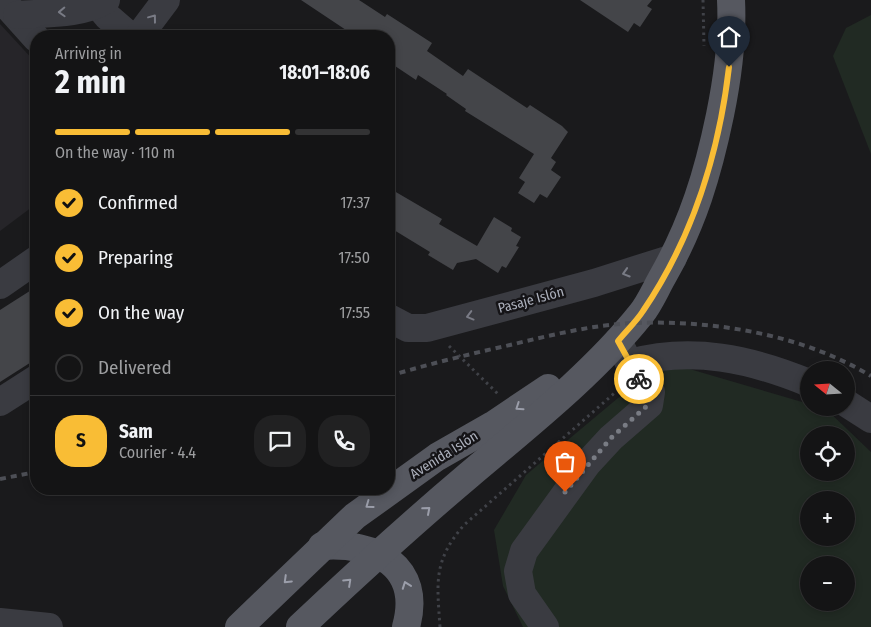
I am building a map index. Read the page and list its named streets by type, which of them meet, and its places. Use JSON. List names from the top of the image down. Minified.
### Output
{"streets":{"main road":["Avenida Islón"],"street":["Pasaje Islón"]},"crossings":[["Pasaje Islón","Avenida Islón"]],"one_way":["Pasaje Islón"],"north":"left","page":{"heading":["2 min","Arriving in","18:01–18:06"],"panel":["Sam","Courier · 4.4"],"bar":"On the way · 110 m","list":[["Confirmed","17:37"],["Preparing","17:50"],["On the way","17:55"],"Delivered"],"map_buttons":["+","−"],"round":"S"}}
